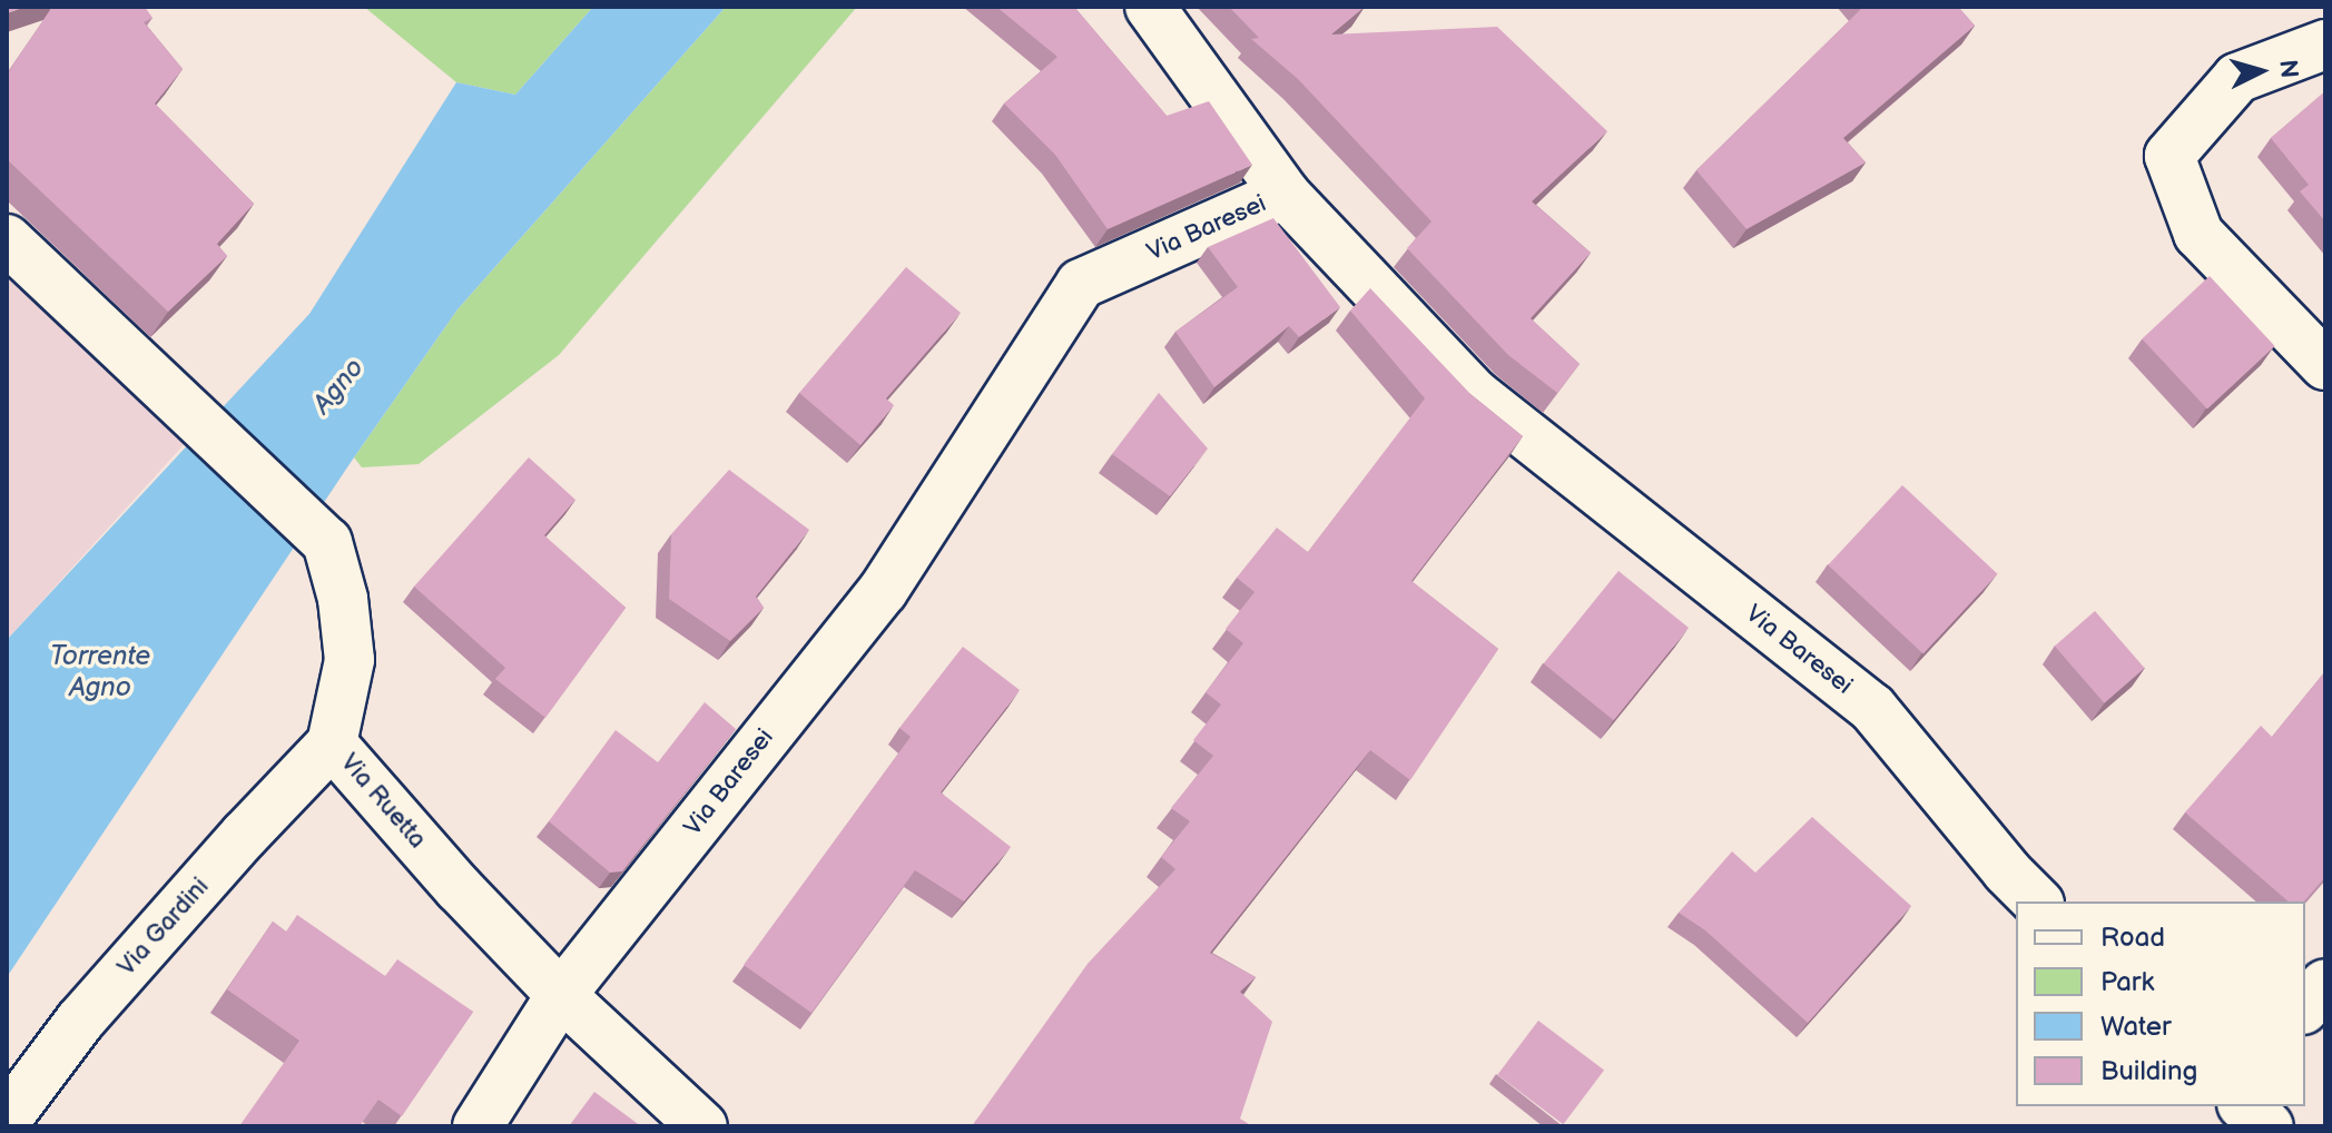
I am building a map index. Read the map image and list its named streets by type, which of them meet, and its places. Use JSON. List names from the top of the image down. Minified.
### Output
{"streets":{"street":["Via Baresei","Via Ruetta","Via Gardini"]},"crossings":[["Via Baresei","Via Ruetta"],["Via Ruetta","Via Gardini"]],"water":["Agno","Torrente Agno"],"legend":["Road","Park","Water","Building"],"north":"right"}
